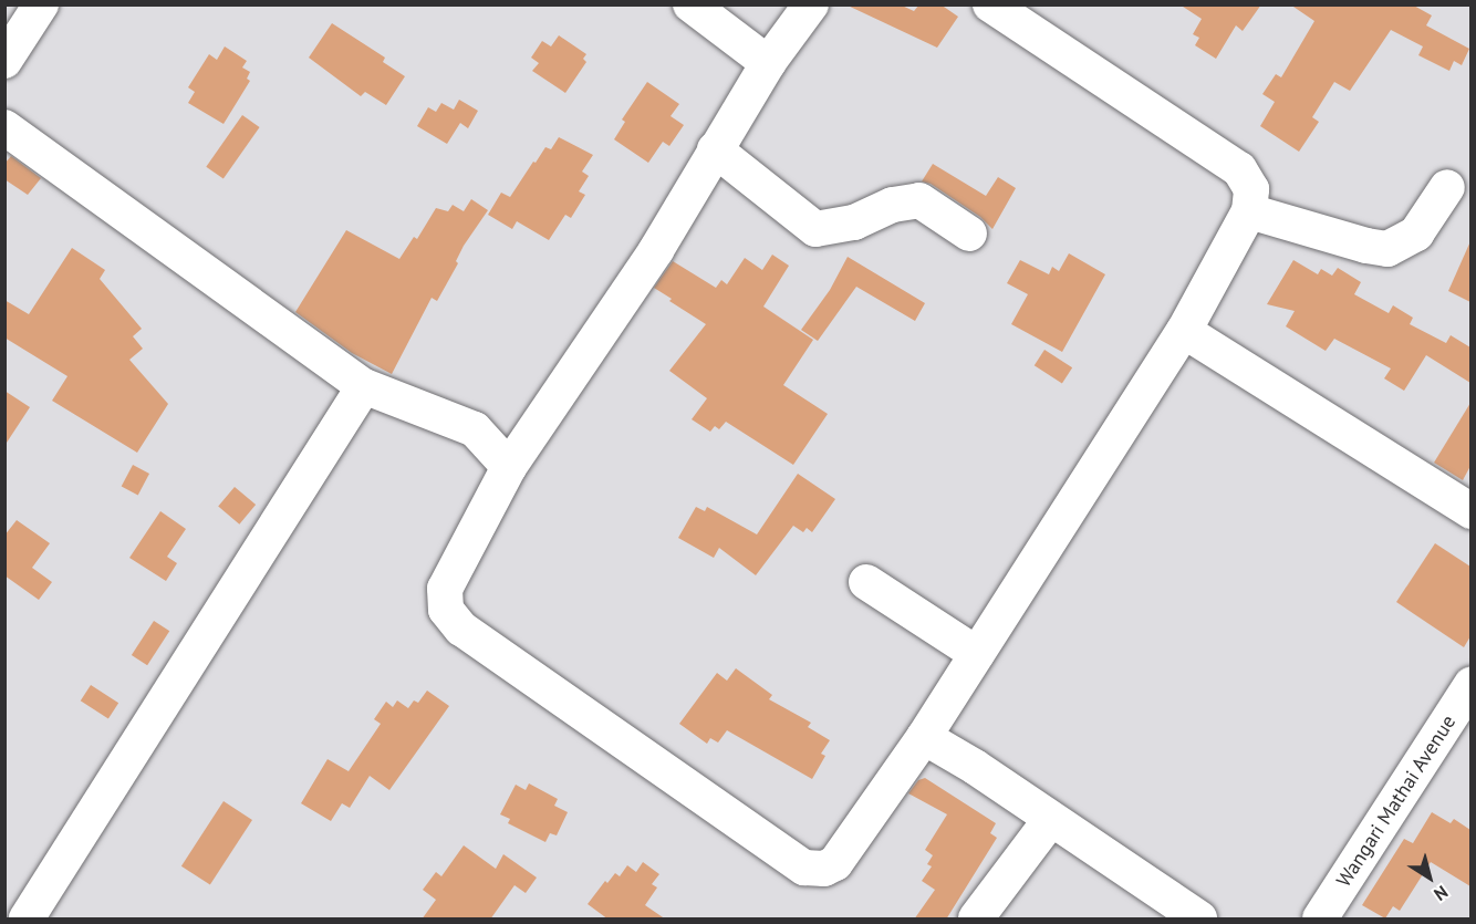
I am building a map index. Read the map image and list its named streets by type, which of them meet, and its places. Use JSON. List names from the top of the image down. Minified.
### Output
{"streets":{"street":["Wangari Mathai Avenue"]},"north":"bottom right"}
